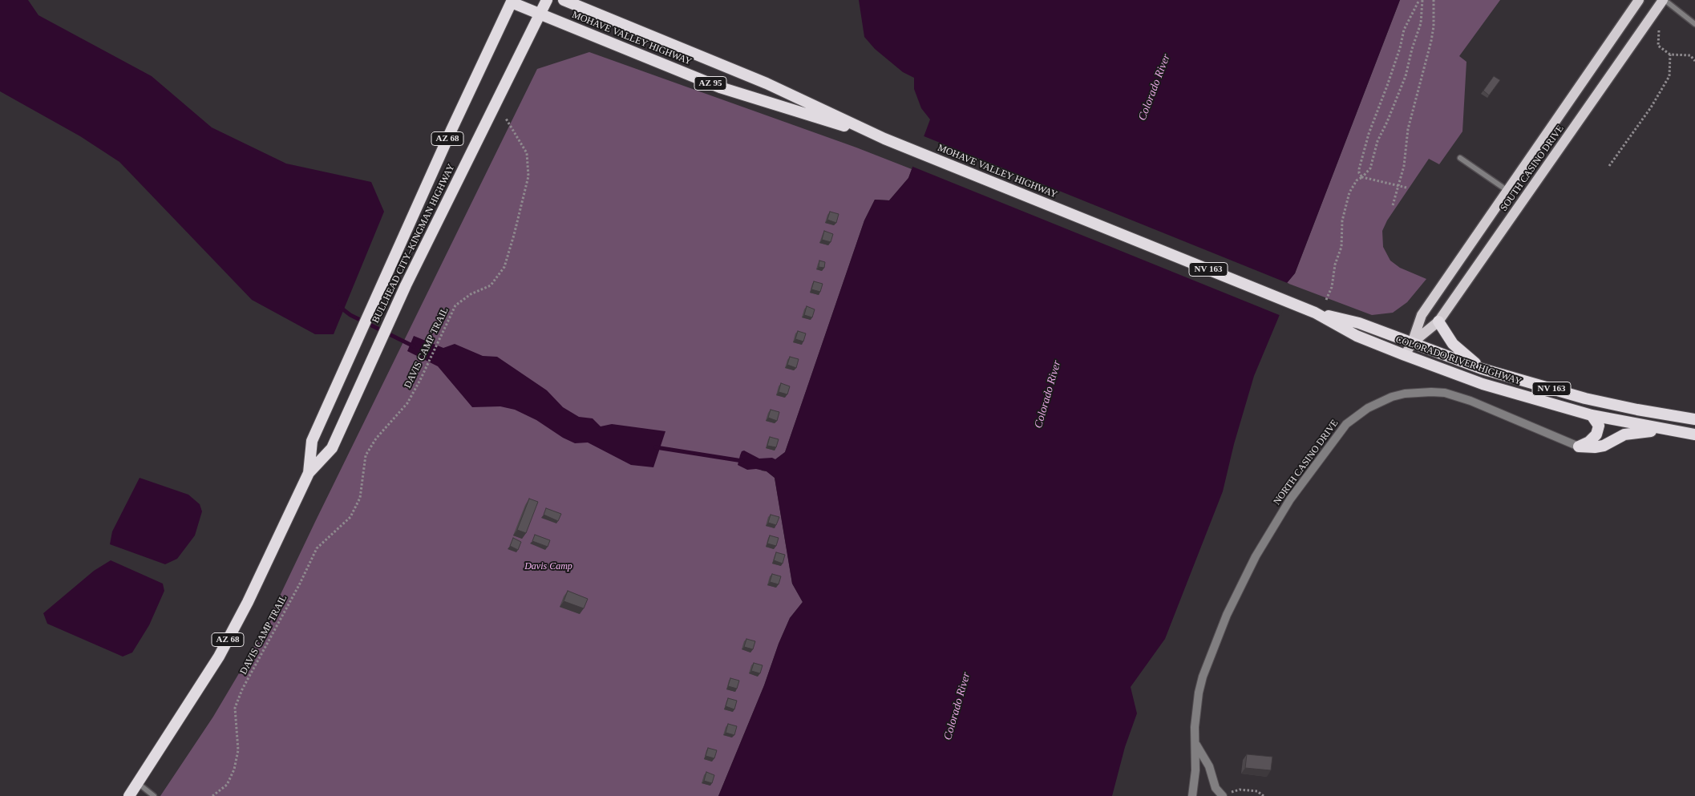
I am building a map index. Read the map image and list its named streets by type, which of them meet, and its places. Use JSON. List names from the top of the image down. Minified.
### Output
{"streets":{"highway":["MOHAVE VALLEY HIGHWAY","AZ 95","AZ 68","BULLHEAD CITY–KINGMAN HIGHWAY","NV 163","COLORADO RIVER HIGHWAY"],"main road":["SOUTH CASINO DRIVE"],"street":["NORTH CASINO DRIVE"],"path":["DAVIS CAMP TRAIL"]},"crossings":[["MOHAVE VALLEY HIGHWAY","BULLHEAD CITY–KINGMAN HIGHWAY"],["MOHAVE VALLEY HIGHWAY","COLORADO RIVER HIGHWAY"],["SOUTH CASINO DRIVE","COLORADO RIVER HIGHWAY"]],"water":["Colorado River"],"parks":["Davis Camp"]}
